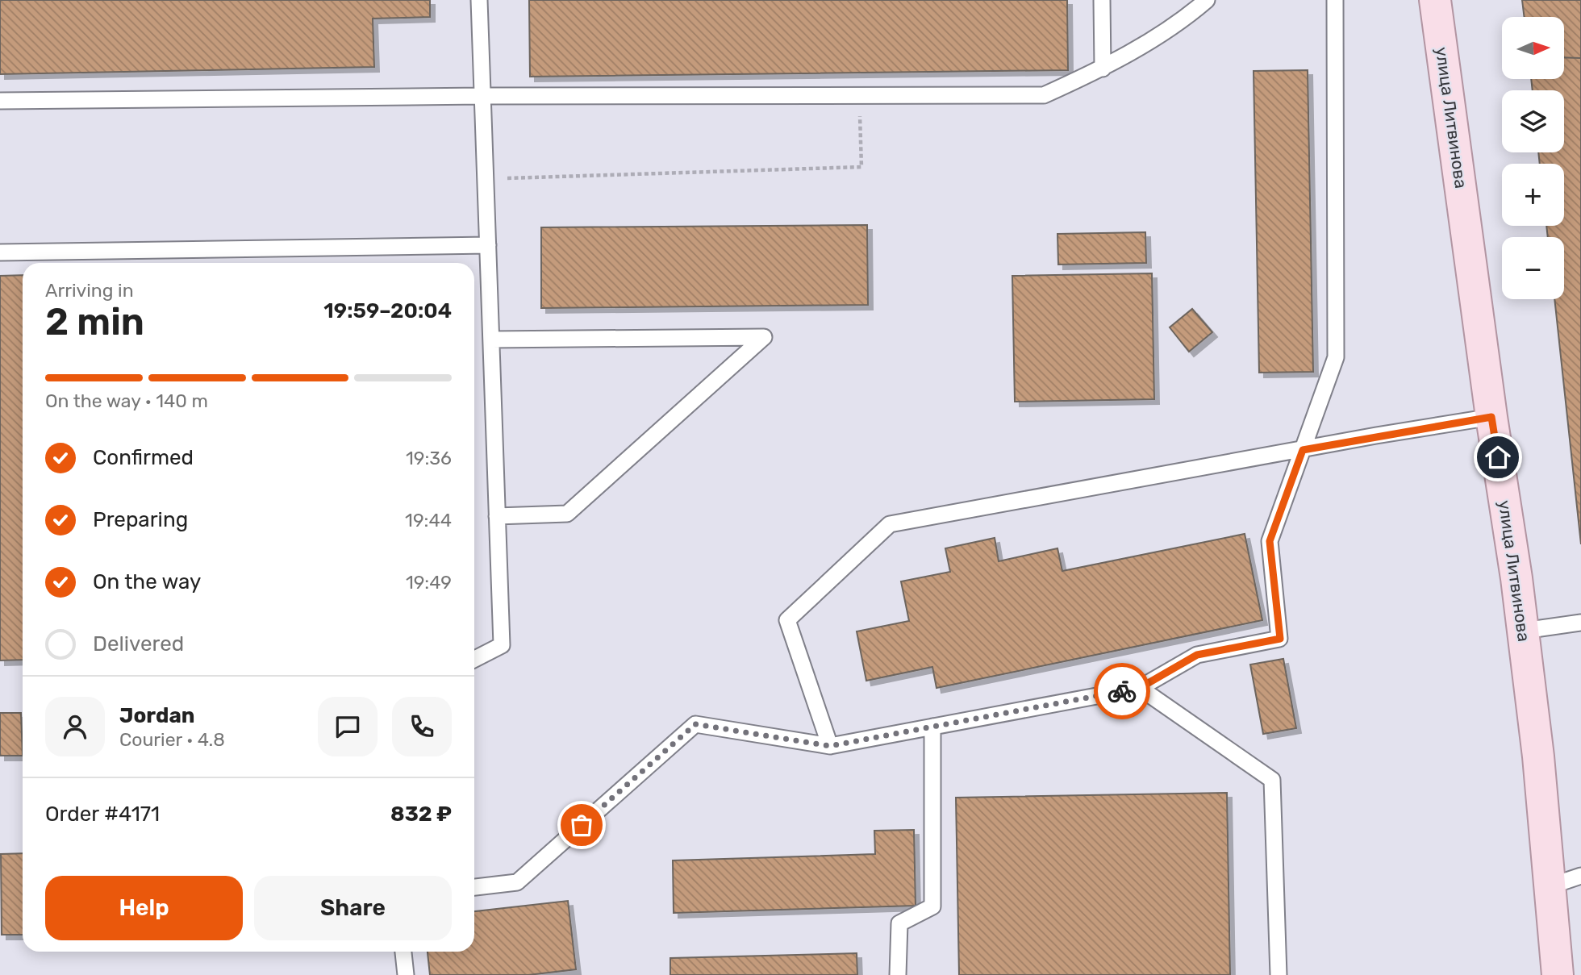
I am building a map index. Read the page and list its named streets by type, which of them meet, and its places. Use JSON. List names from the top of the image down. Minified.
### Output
{"streets":{"main road":["улица Литвинова"]},"north":"right","page":{"map_buttons":["+","−"],"heading":["2 min","Arriving in","19:59–20:04"],"panel":["Jordan","Courier · 4.8","Order #4171","832 ₽"],"bar":"On the way · 140 m","list":[["Confirmed","19:36"],["Preparing","19:44"],["On the way","19:49"],"Delivered"],"buttons":["Help","Share"]}}
